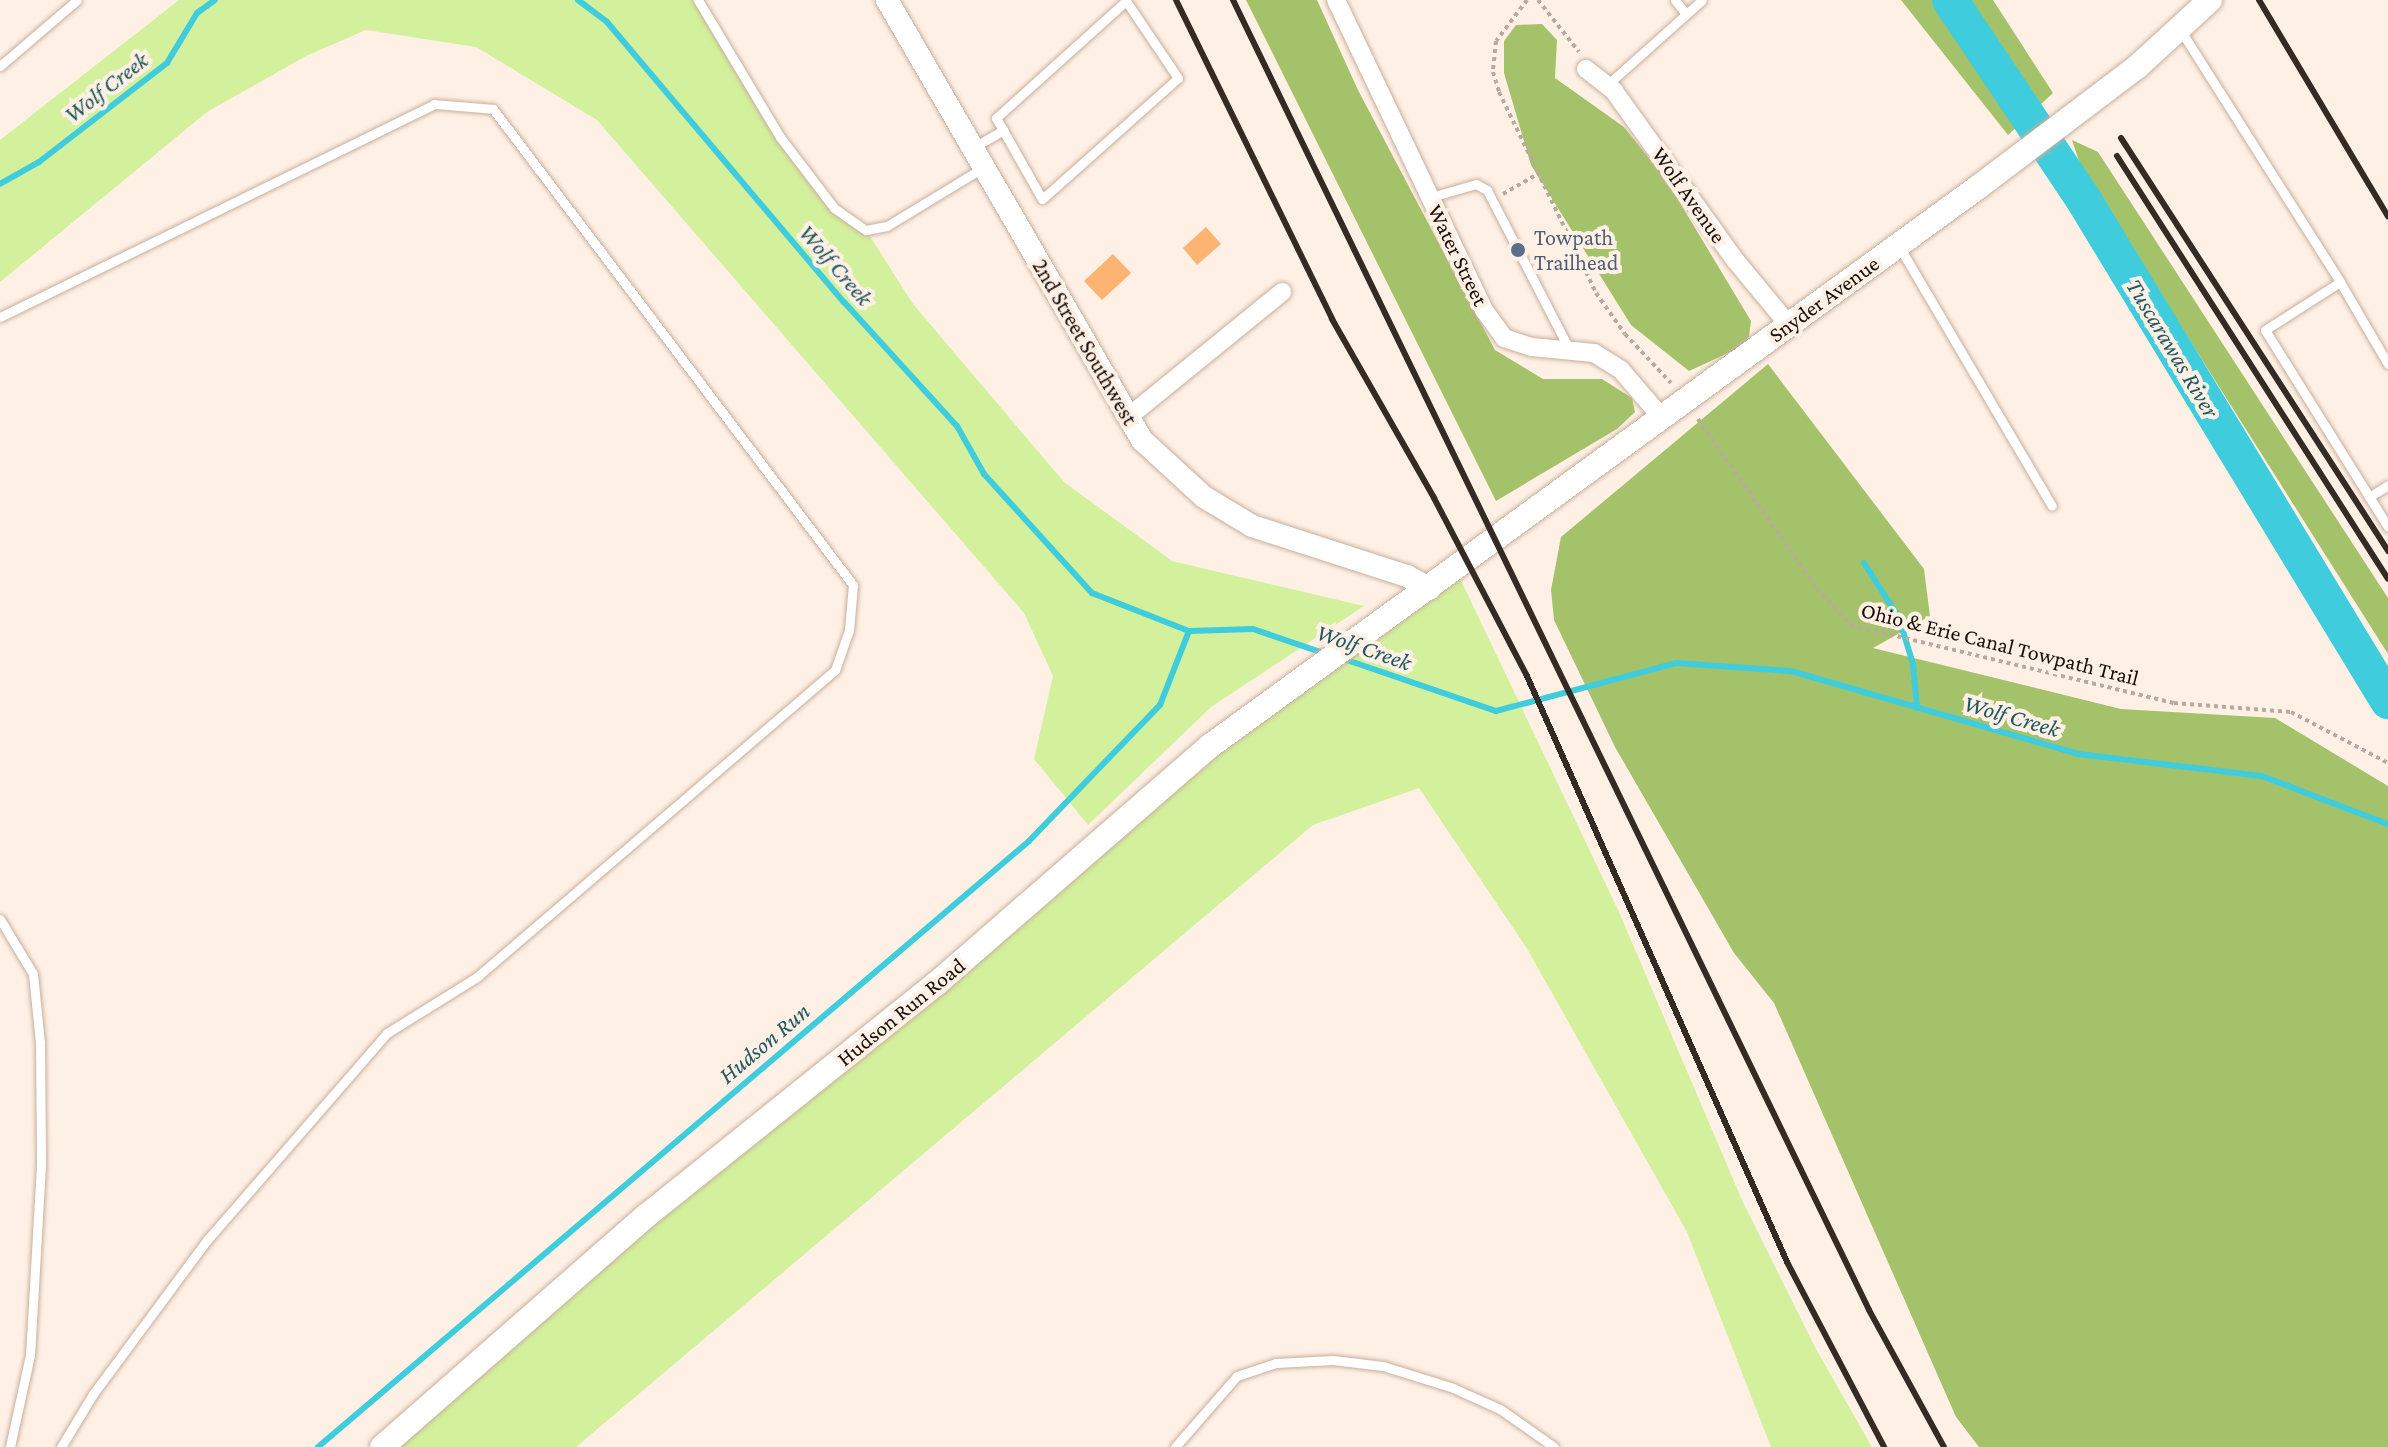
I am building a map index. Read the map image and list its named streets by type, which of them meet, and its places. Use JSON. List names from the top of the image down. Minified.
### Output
{"streets":{"main road":["Snyder Avenue","Hudson Run Road"],"street":["Wolf Avenue","Water Street","2nd Street Southwest"],"path":["Ohio & Erie Canal Towpath Trail"]},"crossings":[["Wolf Avenue","Snyder Avenue"],["Water Street","Snyder Avenue"],["Snyder Avenue","2nd Street Southwest"],["Snyder Avenue","Hudson Run Road"],["2nd Street Southwest","Hudson Run Road"]],"water":["Wolf Creek","Tuscarawas River","Hudson Run"],"places":["Towpath Trailhead"]}
